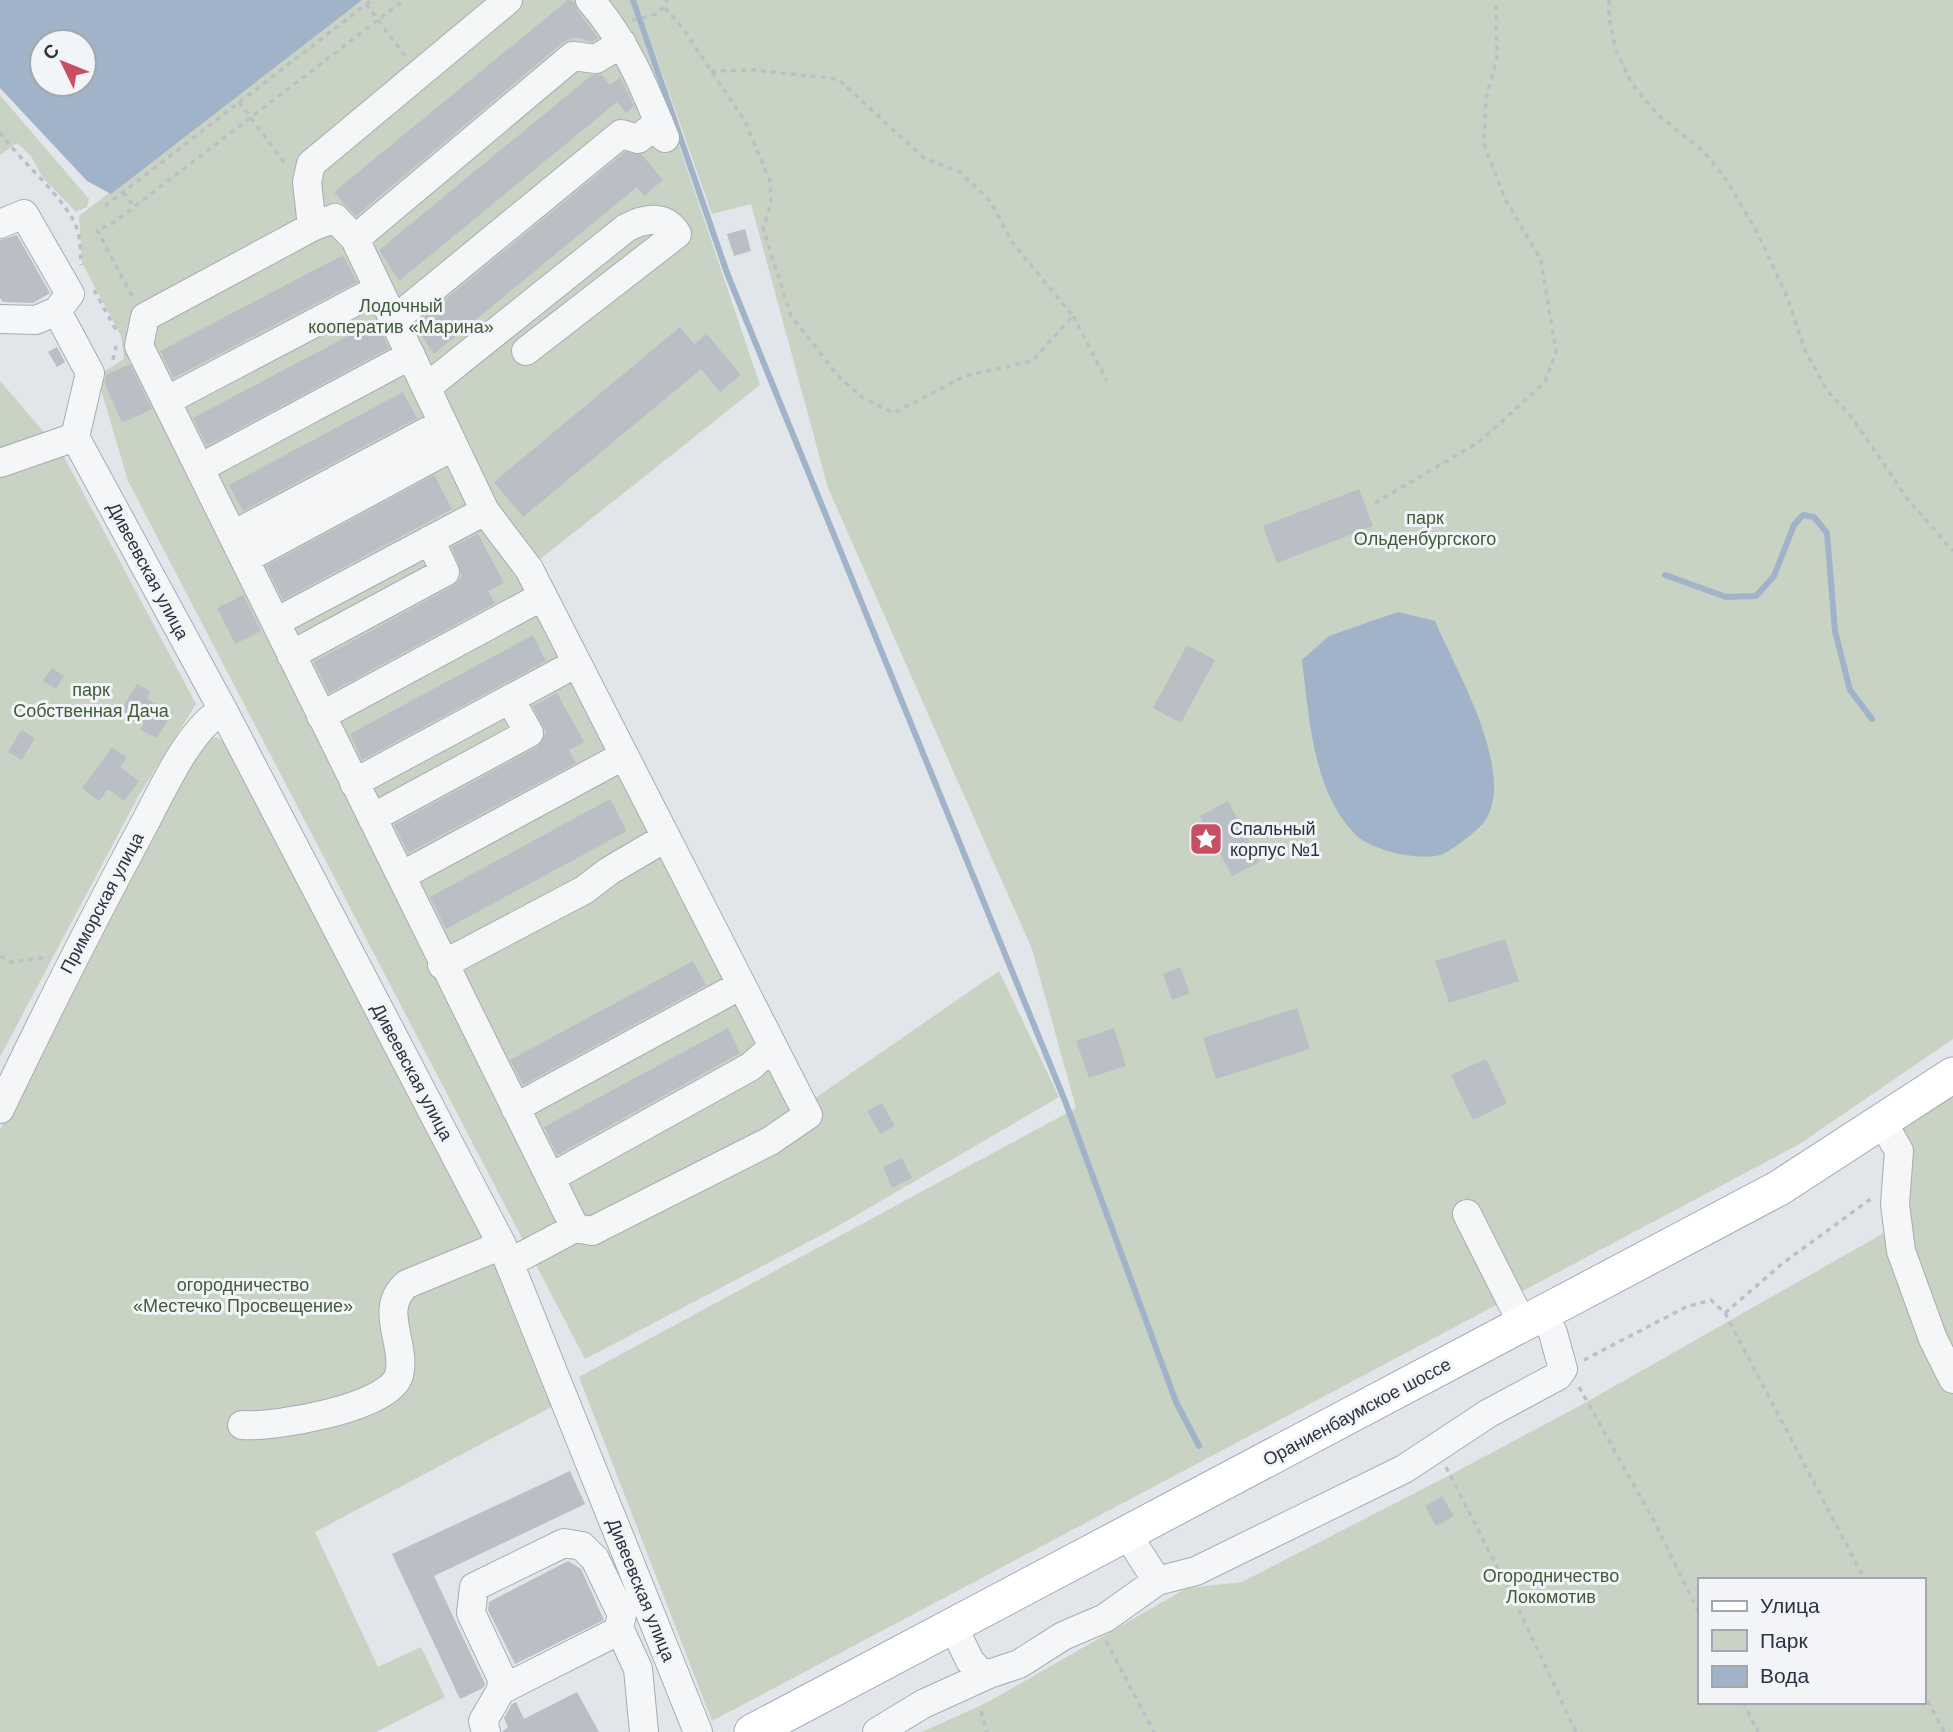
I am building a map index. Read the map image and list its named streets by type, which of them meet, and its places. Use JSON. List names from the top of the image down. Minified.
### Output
{"streets":{"main road":["Ораниенбаумское шоссе"],"street":["Дивеевская улица","Приморская улица"]},"crossings":[["Дивеевская улица","Приморская улица"]],"parks":["Лодочный кооператив «Марина»","парк Ольденбургского","парк Собственная Дача","огородничество «Местечко Просвещение»","Огородничество Локомотив"],"places":{"place":["Спальный корпус №1"]},"legend":["Улица","Парк","Вода"],"north":"top left"}
